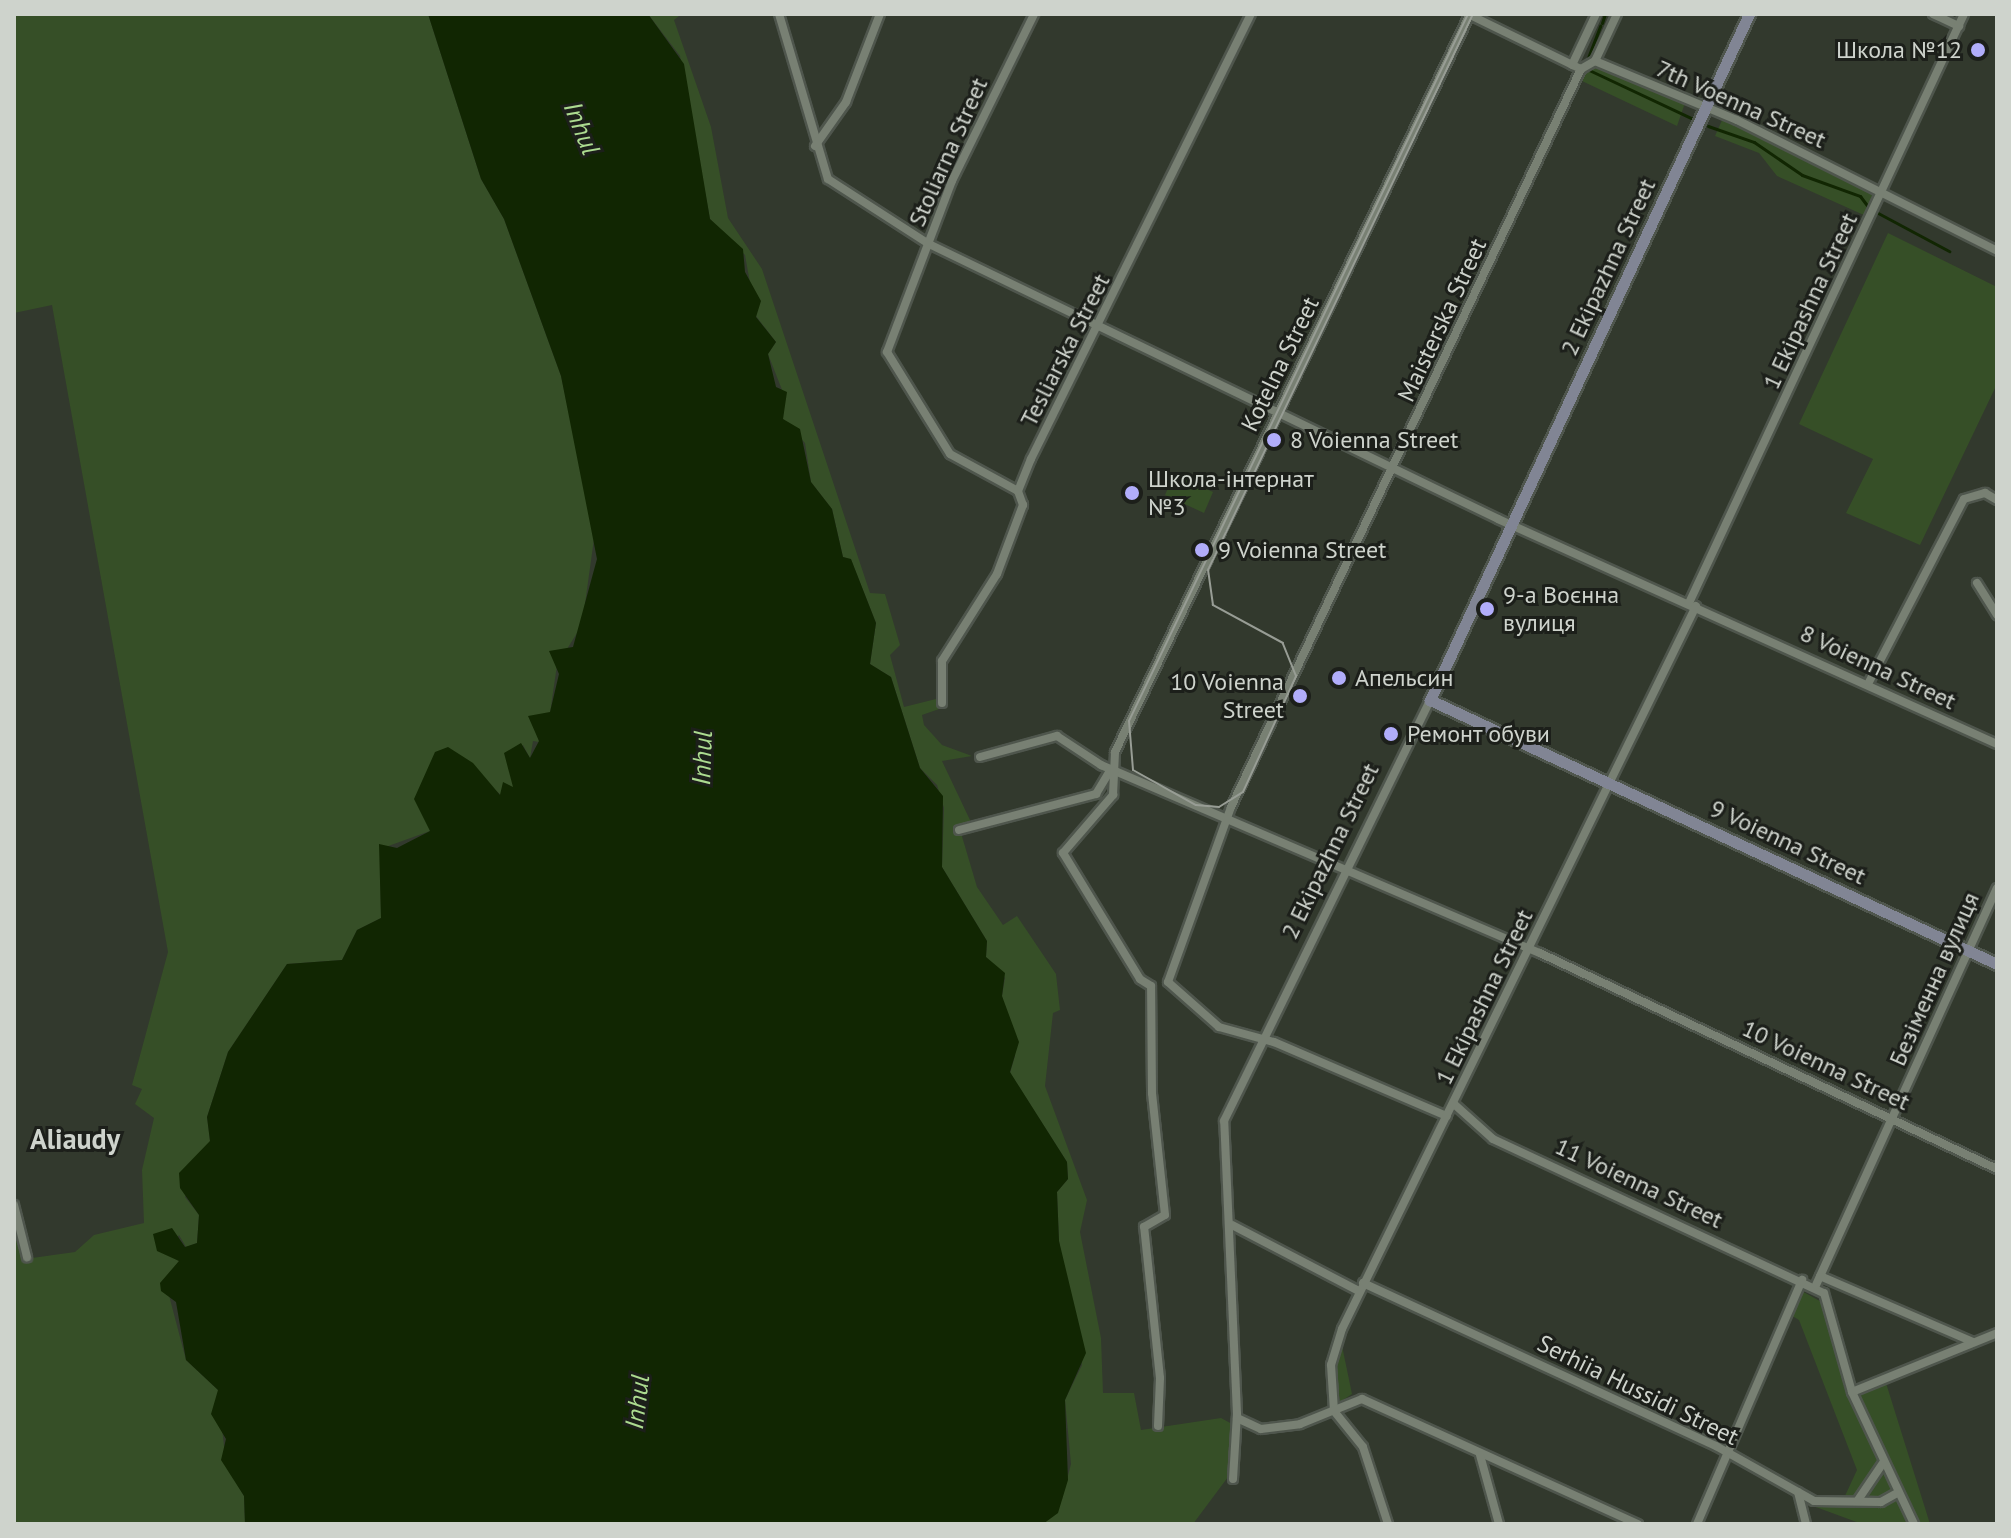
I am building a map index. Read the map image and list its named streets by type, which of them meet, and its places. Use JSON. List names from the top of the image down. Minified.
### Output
{"streets":{"street":["7th Voenna Street","Stoliarna Street","2 Ekipazhna Street","1 Ekipashna Street","Maisterska Street","Tesliarska Street","Kotelna Street","8 Voienna Street","9 Voienna Street","Безіменна вулиця","10 Voienna Street","11 Voienna Street","Serhiia Hussidi Street"]},"crossings":[["7th Voenna Street","2 Ekipazhna Street"],["7th Voenna Street","1 Ekipashna Street"],["Stoliarna Street","Tesliarska Street"],["Stoliarna Street","8 Voienna Street"],["2 Ekipazhna Street","8 Voienna Street"],["2 Ekipazhna Street","9 Voienna Street"],["2 Ekipazhna Street","10 Voienna Street"],["2 Ekipazhna Street","Serhiia Hussidi Street"],["1 Ekipashna Street","8 Voienna Street"],["1 Ekipashna Street","9 Voienna Street"],["1 Ekipashna Street","10 Voienna Street"],["1 Ekipashna Street","11 Voienna Street"],["1 Ekipashna Street","Serhiia Hussidi Street"],["Maisterska Street","8 Voienna Street"],["Maisterska Street","10 Voienna Street"],["Tesliarska Street","8 Voienna Street"],["Kotelna Street","8 Voienna Street"],["Kotelna Street","10 Voienna Street"],["9 Voienna Street","Безіменна вулиця"],["Безіменна вулиця","10 Voienna Street"],["Безіменна вулиця","11 Voienna Street"]],"districts":["Aliaudy"],"water":["Inhul"],"places":["Школа №12","8 Voienna Street","Школа-інтернат №3","9 Voienna Street","9-а Воєнна вулиця","Апельсин","10 Voienna Street","Ремонт обуви"]}
